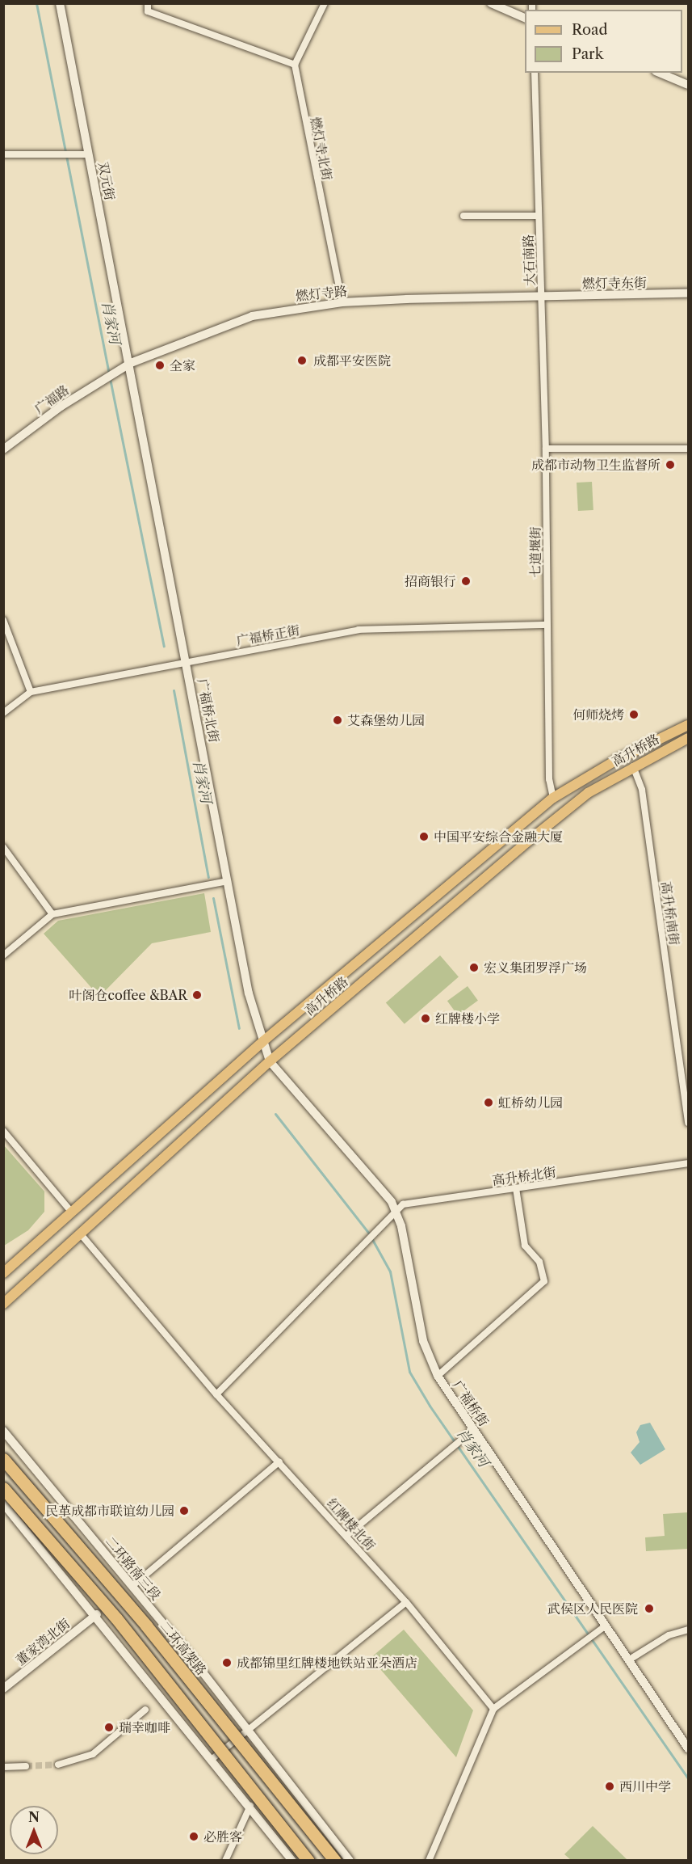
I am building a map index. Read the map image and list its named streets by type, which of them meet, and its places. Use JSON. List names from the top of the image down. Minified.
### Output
{"streets":{"highway":["二环高架路"],"main road":["双元街","燃灯寺东街","燃灯寺路","广福路","广福桥北街","高升桥路","广福桥街","二环路南三段","董家湾北街"],"street":["燃灯寺北街","大石南路","七道堰街","广福桥正街","高升桥南街","高升桥北街","红牌楼北街"]},"crossings":[["燃灯寺北街","燃灯寺路"],["双元街","燃灯寺路"],["双元街","广福桥北街"],["大石南路","燃灯寺东街"],["大石南路","燃灯寺路"],["大石南路","七道堰街"],["燃灯寺东街","燃灯寺路"],["燃灯寺路","广福路"],["燃灯寺路","广福桥北街"],["七道堰街","广福桥正街"],["七道堰街","高升桥路"],["广福桥正街","广福桥北街"],["广福桥北街","高升桥路"],["广福桥北街","广福桥街"],["高升桥路","高升桥南街"],["高升桥路","广福桥街"],["高升桥路","红牌楼北街"],["高升桥北街","广福桥街"]],"water":["肖家河"],"places":["成都平安医院","全家","成都市动物卫生监督所","招商银行","何师烧烤","艾森堡幼儿园","中国平安综合金融大厦","宏义集团罗浮广场","叶阁仓coffee &BAR","红牌楼小学","虹桥幼儿园","民革成都市联谊幼儿园","武侯区人民医院","成都锦里红牌楼地铁站亚朵酒店","瑞幸咖啡","西川中学","必胜客"],"legend":["Road","Park"],"north":"top"}
